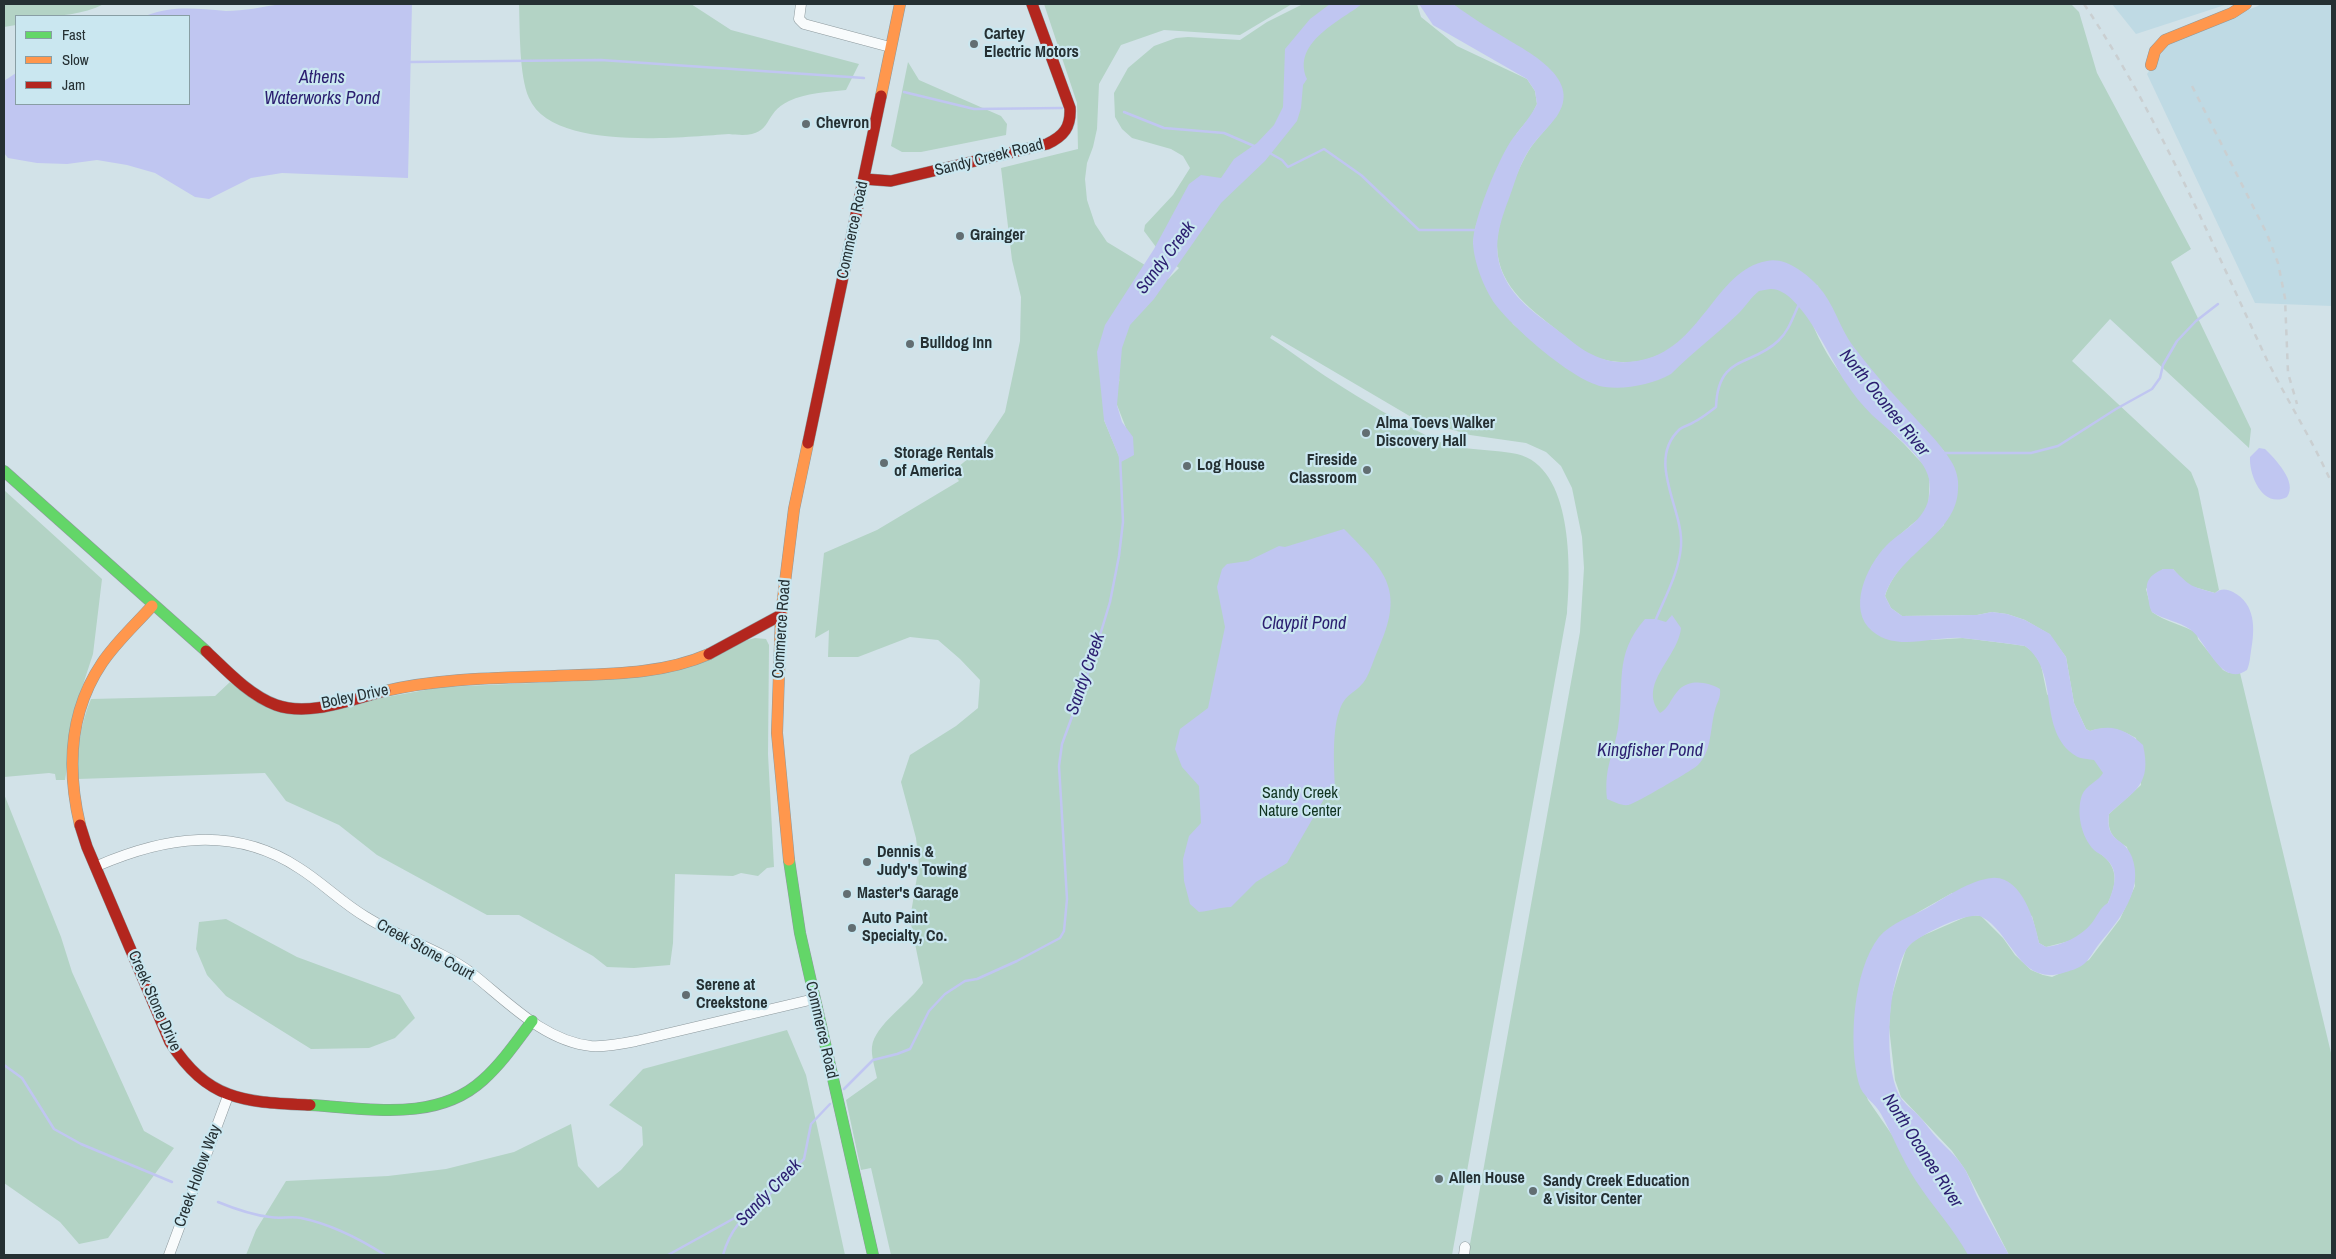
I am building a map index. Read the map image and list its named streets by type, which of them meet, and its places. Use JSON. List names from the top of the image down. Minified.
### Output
{"streets":{"main road":["Sandy Creek Road","Commerce Road","Boley Drive","Creek Stone Drive"],"street":["Creek Stone Court","Creek Hollow Way"]},"crossings":[["Sandy Creek Road","Commerce Road"],["Commerce Road","Boley Drive"],["Commerce Road","Creek Stone Court"],["Boley Drive","Creek Stone Drive"],["Creek Stone Court","Creek Stone Drive"],["Creek Stone Drive","Creek Hollow Way"]],"water":["Athens Waterworks Pond","Sandy Creek","North Oconee River","Claypit Pond","Kingfisher Pond"],"parks":["Sandy Creek Nature Center"],"places":["Cartey Electric Motors","Chevron","Grainger","Bulldog Inn","Alma Toevs Walker Discovery Hall","Storage Rentals of America","Log House","Fireside Classroom","Dennis & Judy's Towing","Master's Garage","Auto Paint Specialty, Co.","Serene at Creekstone","Allen House","Sandy Creek Education & Visitor Center"],"legend":["Fast","Slow","Jam"]}
